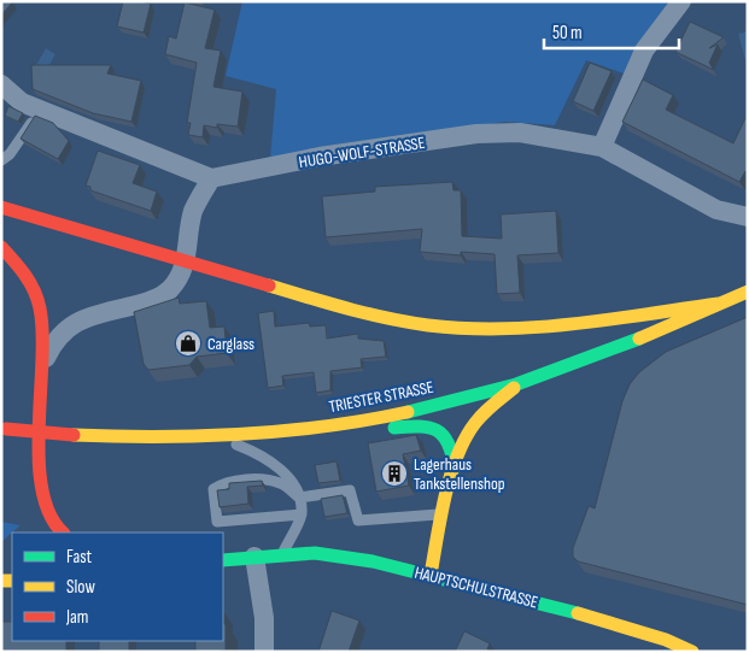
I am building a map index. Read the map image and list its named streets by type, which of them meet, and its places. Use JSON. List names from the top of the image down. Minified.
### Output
{"streets":{"main road":["TRIESTER STRASSE","HAUPTSCHULSTRASSE"],"street":["HUGO-WOLF-STRASSE"]},"places":{"shop":["Carglass"],"building":["Lagerhaus Tankstellenshop"]},"legend":["Fast","Slow","Jam"],"scale_bar":"50 m"}
